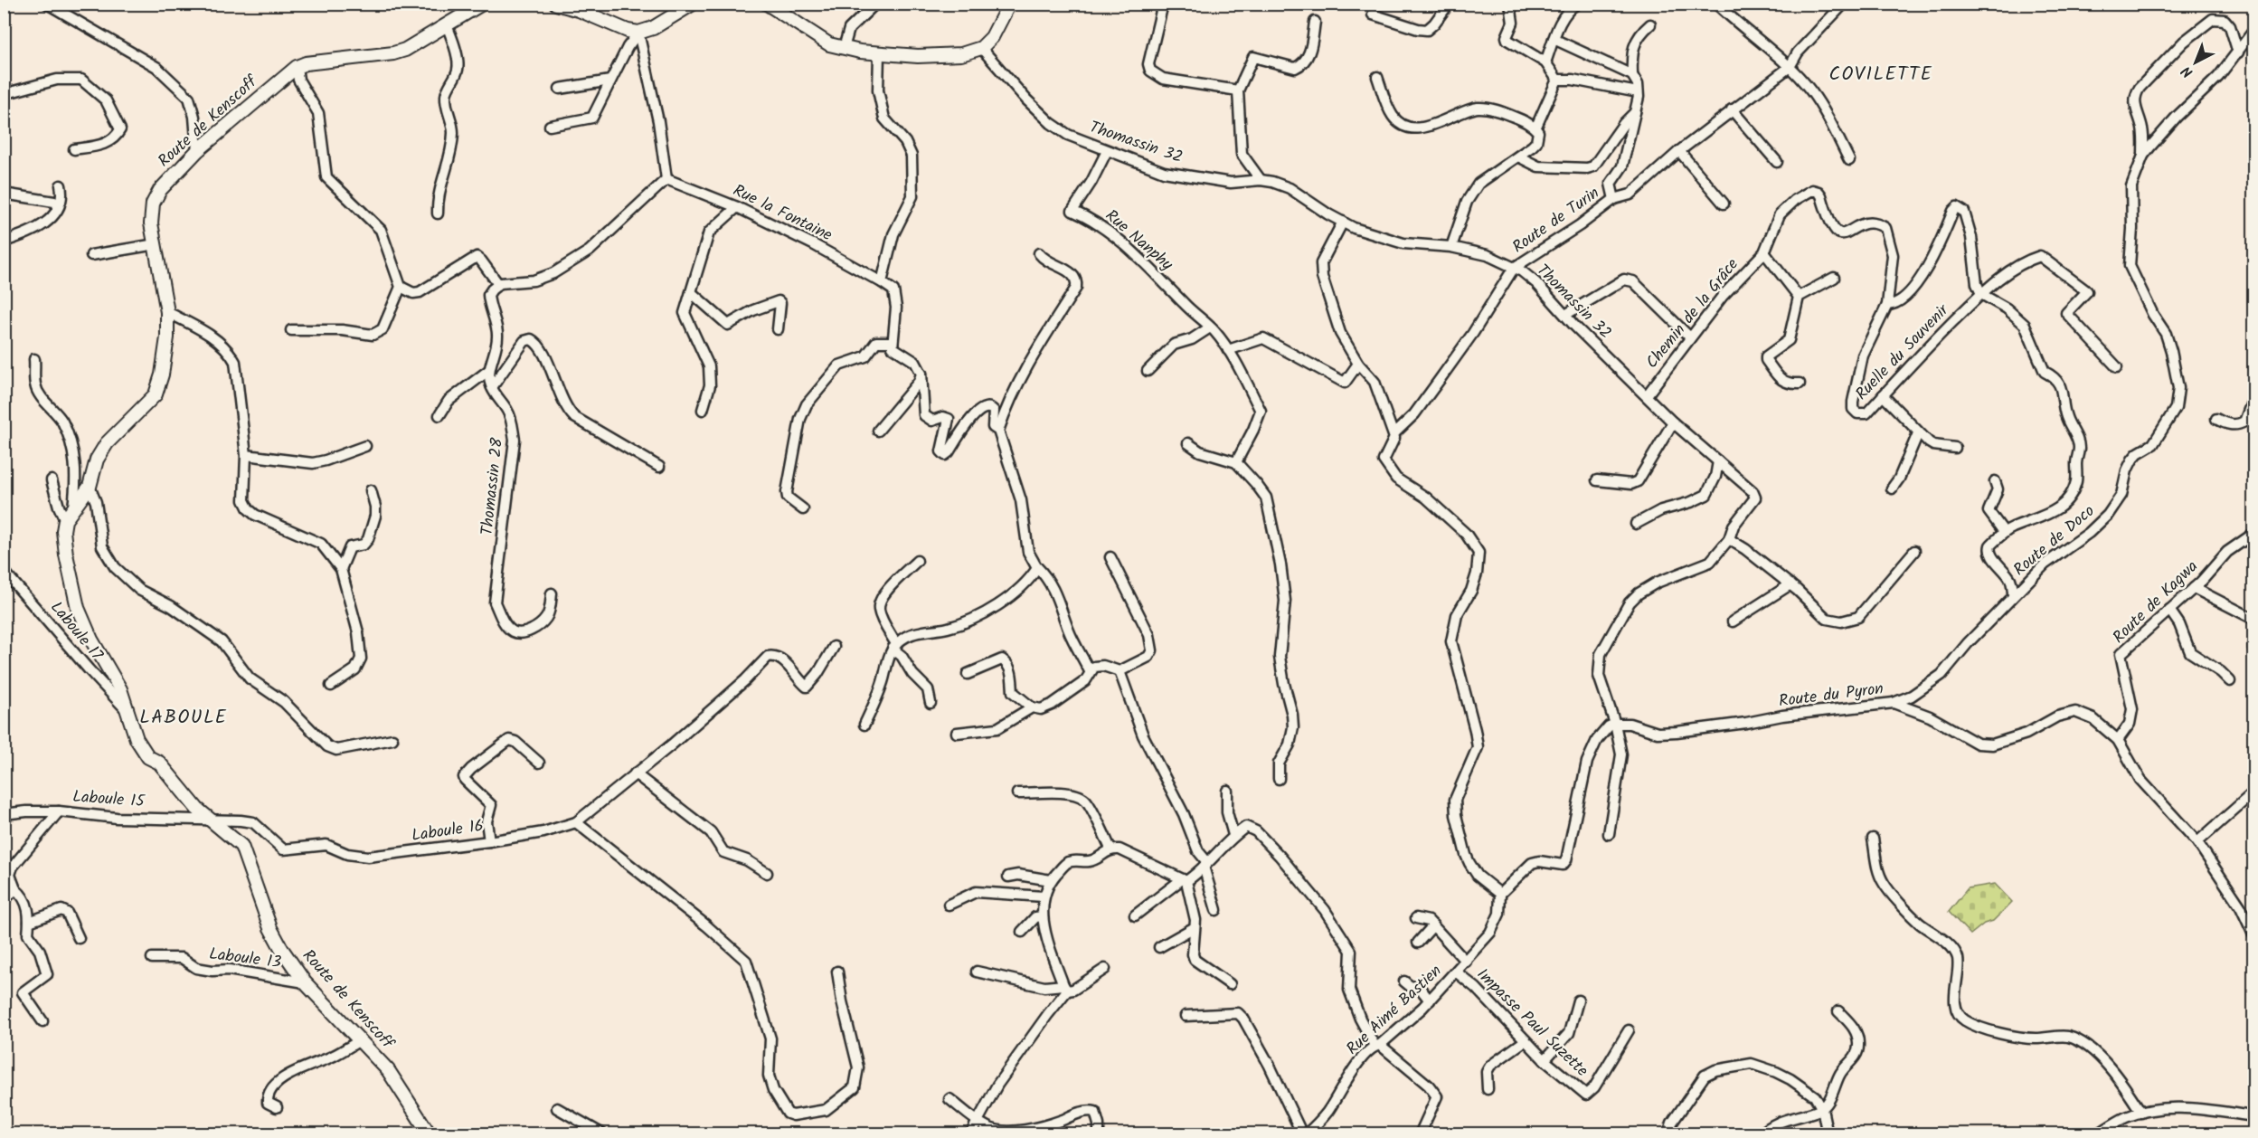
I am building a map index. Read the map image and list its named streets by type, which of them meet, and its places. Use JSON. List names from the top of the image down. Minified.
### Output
{"streets":{"main road":["Route de Kenscoff"],"street":["Thomassin 32","Rue la Fontaine","Route de Turin","Rue Nanphy","Chemin de la Grâce","Ruelle du Souvenir","Thomassin 28","Route de Doco","Route de Kagwa","Laboule 17","Route du Pyron","Laboule 15","Laboule 16","Laboule 13","Rue Aimé Bastien","Impasse Paul Suzette"]},"crossings":[["Route de Kenscoff","Laboule 17"],["Route de Kenscoff","Laboule 15"],["Route de Kenscoff","Laboule 16"],["Route de Kenscoff","Laboule 13"],["Thomassin 32","Route de Turin"],["Thomassin 32","Rue Nanphy"],["Thomassin 32","Chemin de la Grâce"],["Chemin de la Grâce","Ruelle du Souvenir"],["Ruelle du Souvenir","Route de Doco"],["Route de Doco","Route du Pyron"],["Route de Kagwa","Route du Pyron"],["Laboule 15","Laboule 16"],["Rue Aimé Bastien","Impasse Paul Suzette"]],"districts":["COVILETTE","LABOULE"],"north":"bottom left"}
